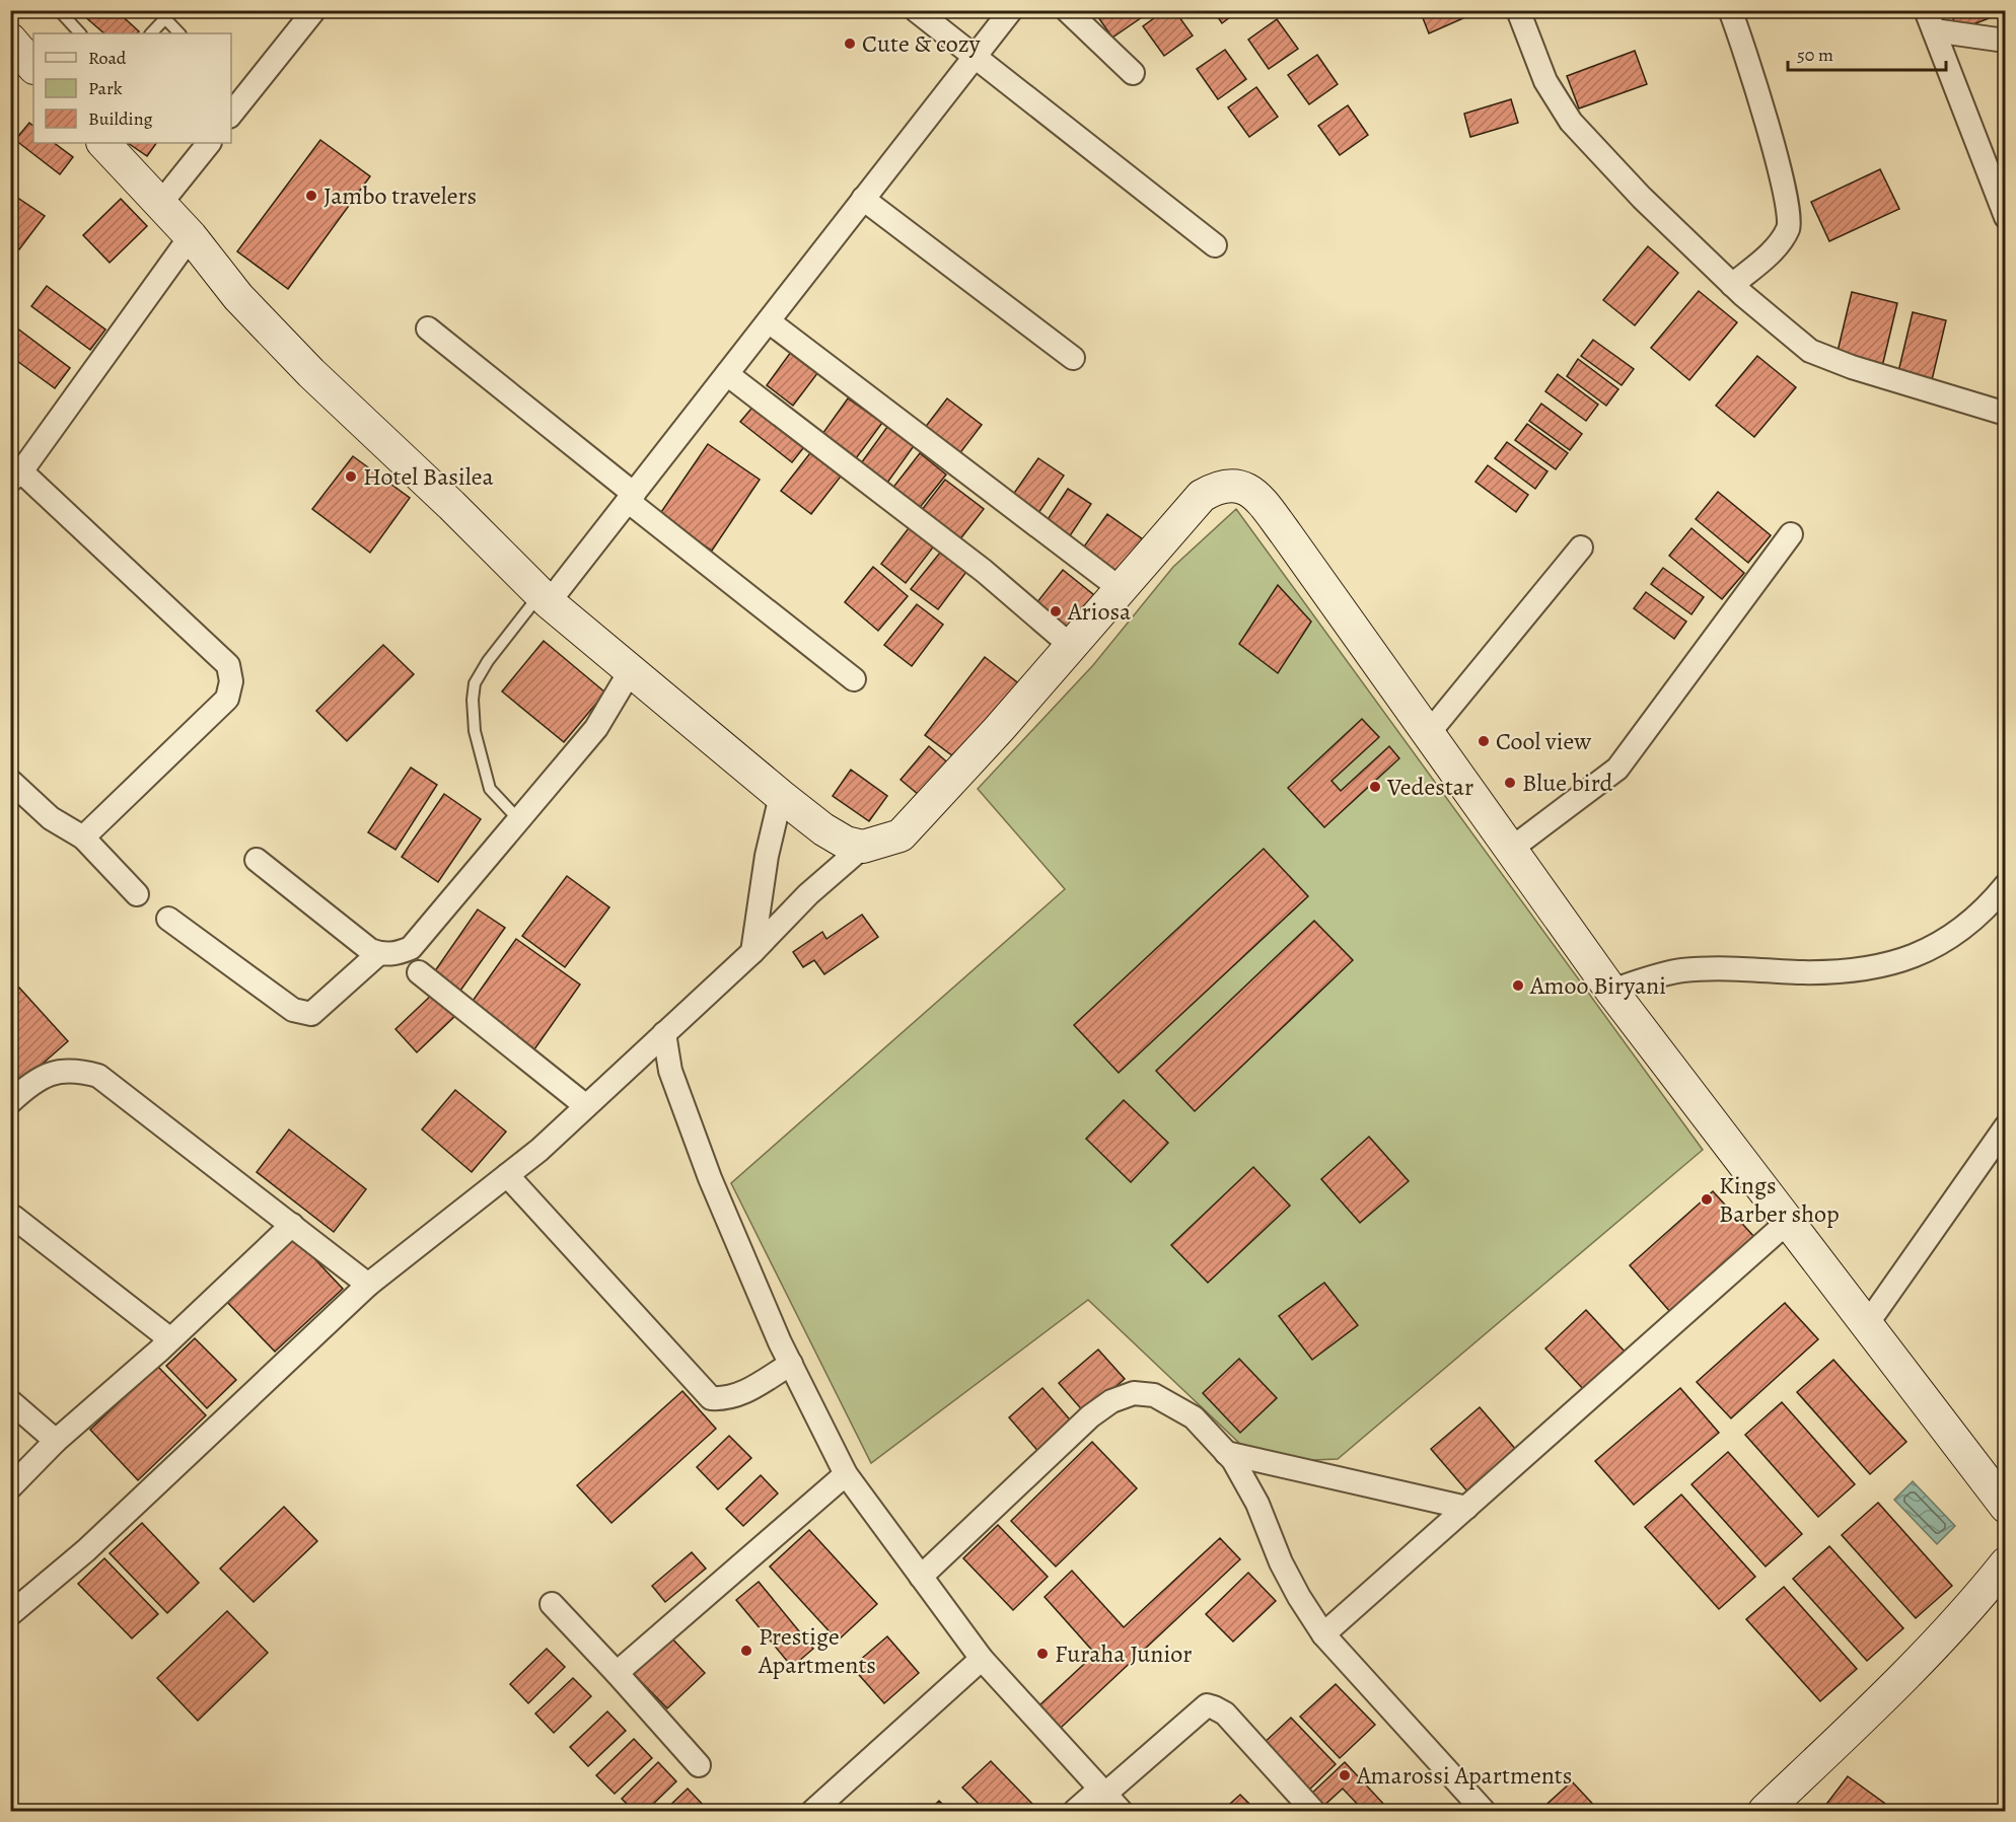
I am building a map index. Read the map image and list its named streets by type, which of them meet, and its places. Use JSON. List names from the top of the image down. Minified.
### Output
{"places":["Cute & cozy","Jambo travelers","Hotel Basilea","Ariosa","Cool view","Blue bird","Vedestar","Amoo Biryani","Kings Barber shop","Prestige Apartments","Furaha Junior","Amarossi Apartments"],"legend":["Road","Park","Building"],"scale_bar":"50 m"}
